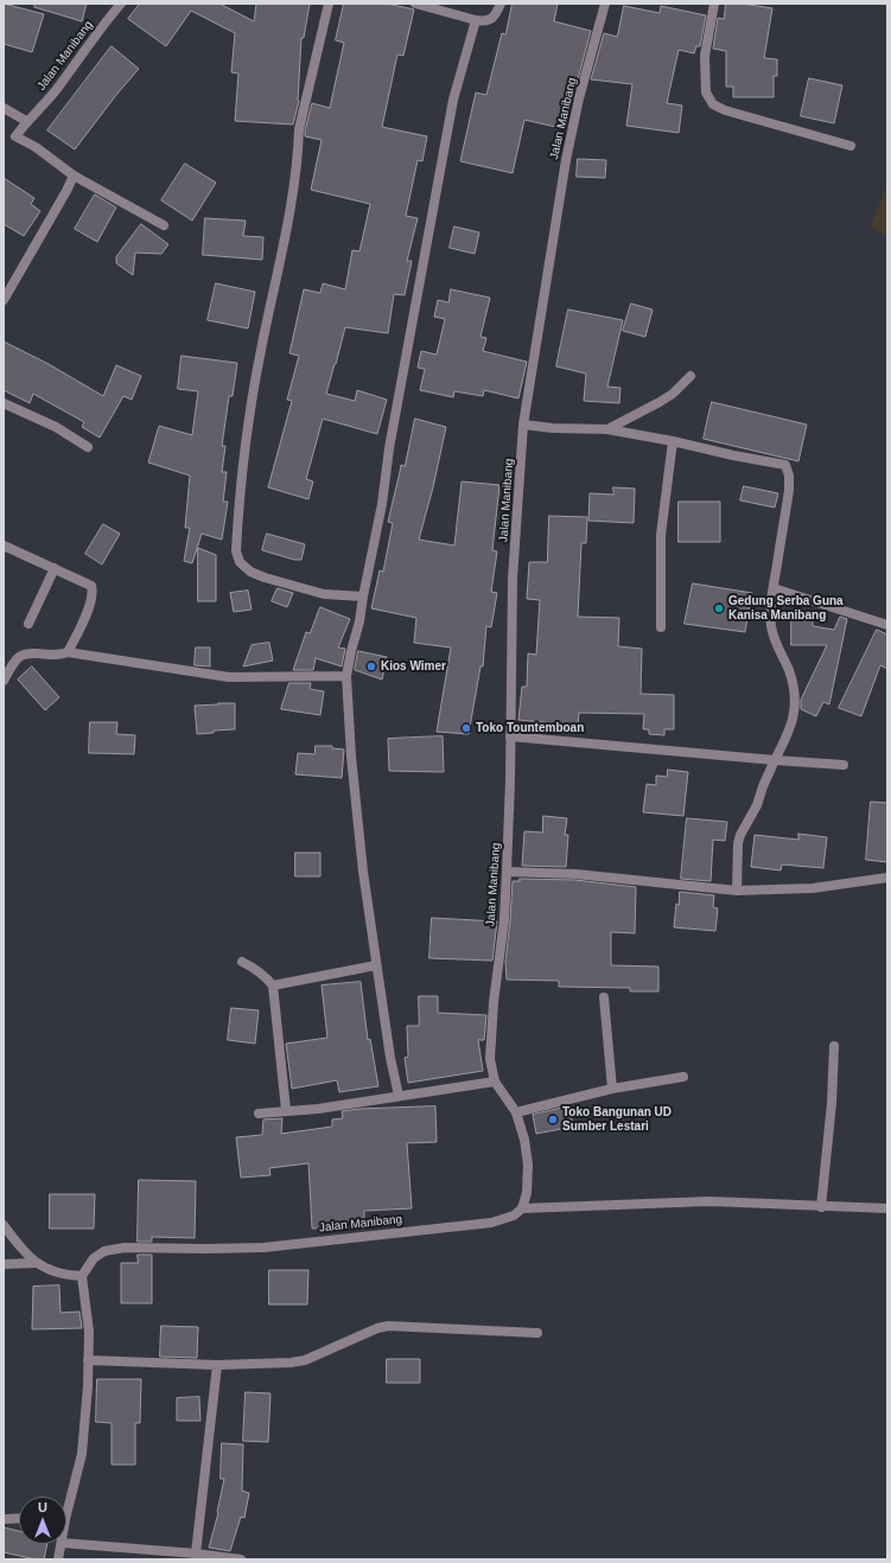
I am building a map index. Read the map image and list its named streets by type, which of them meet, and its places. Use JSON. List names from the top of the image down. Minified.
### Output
{"streets":{"street":["Jalan Manibang"]},"places":["Gedung Serba Guna Kanisa Manibang","Kios Wimer","Toko Tountemboan","Toko Bangunan UD Sumber Lestari"],"north":"top"}
